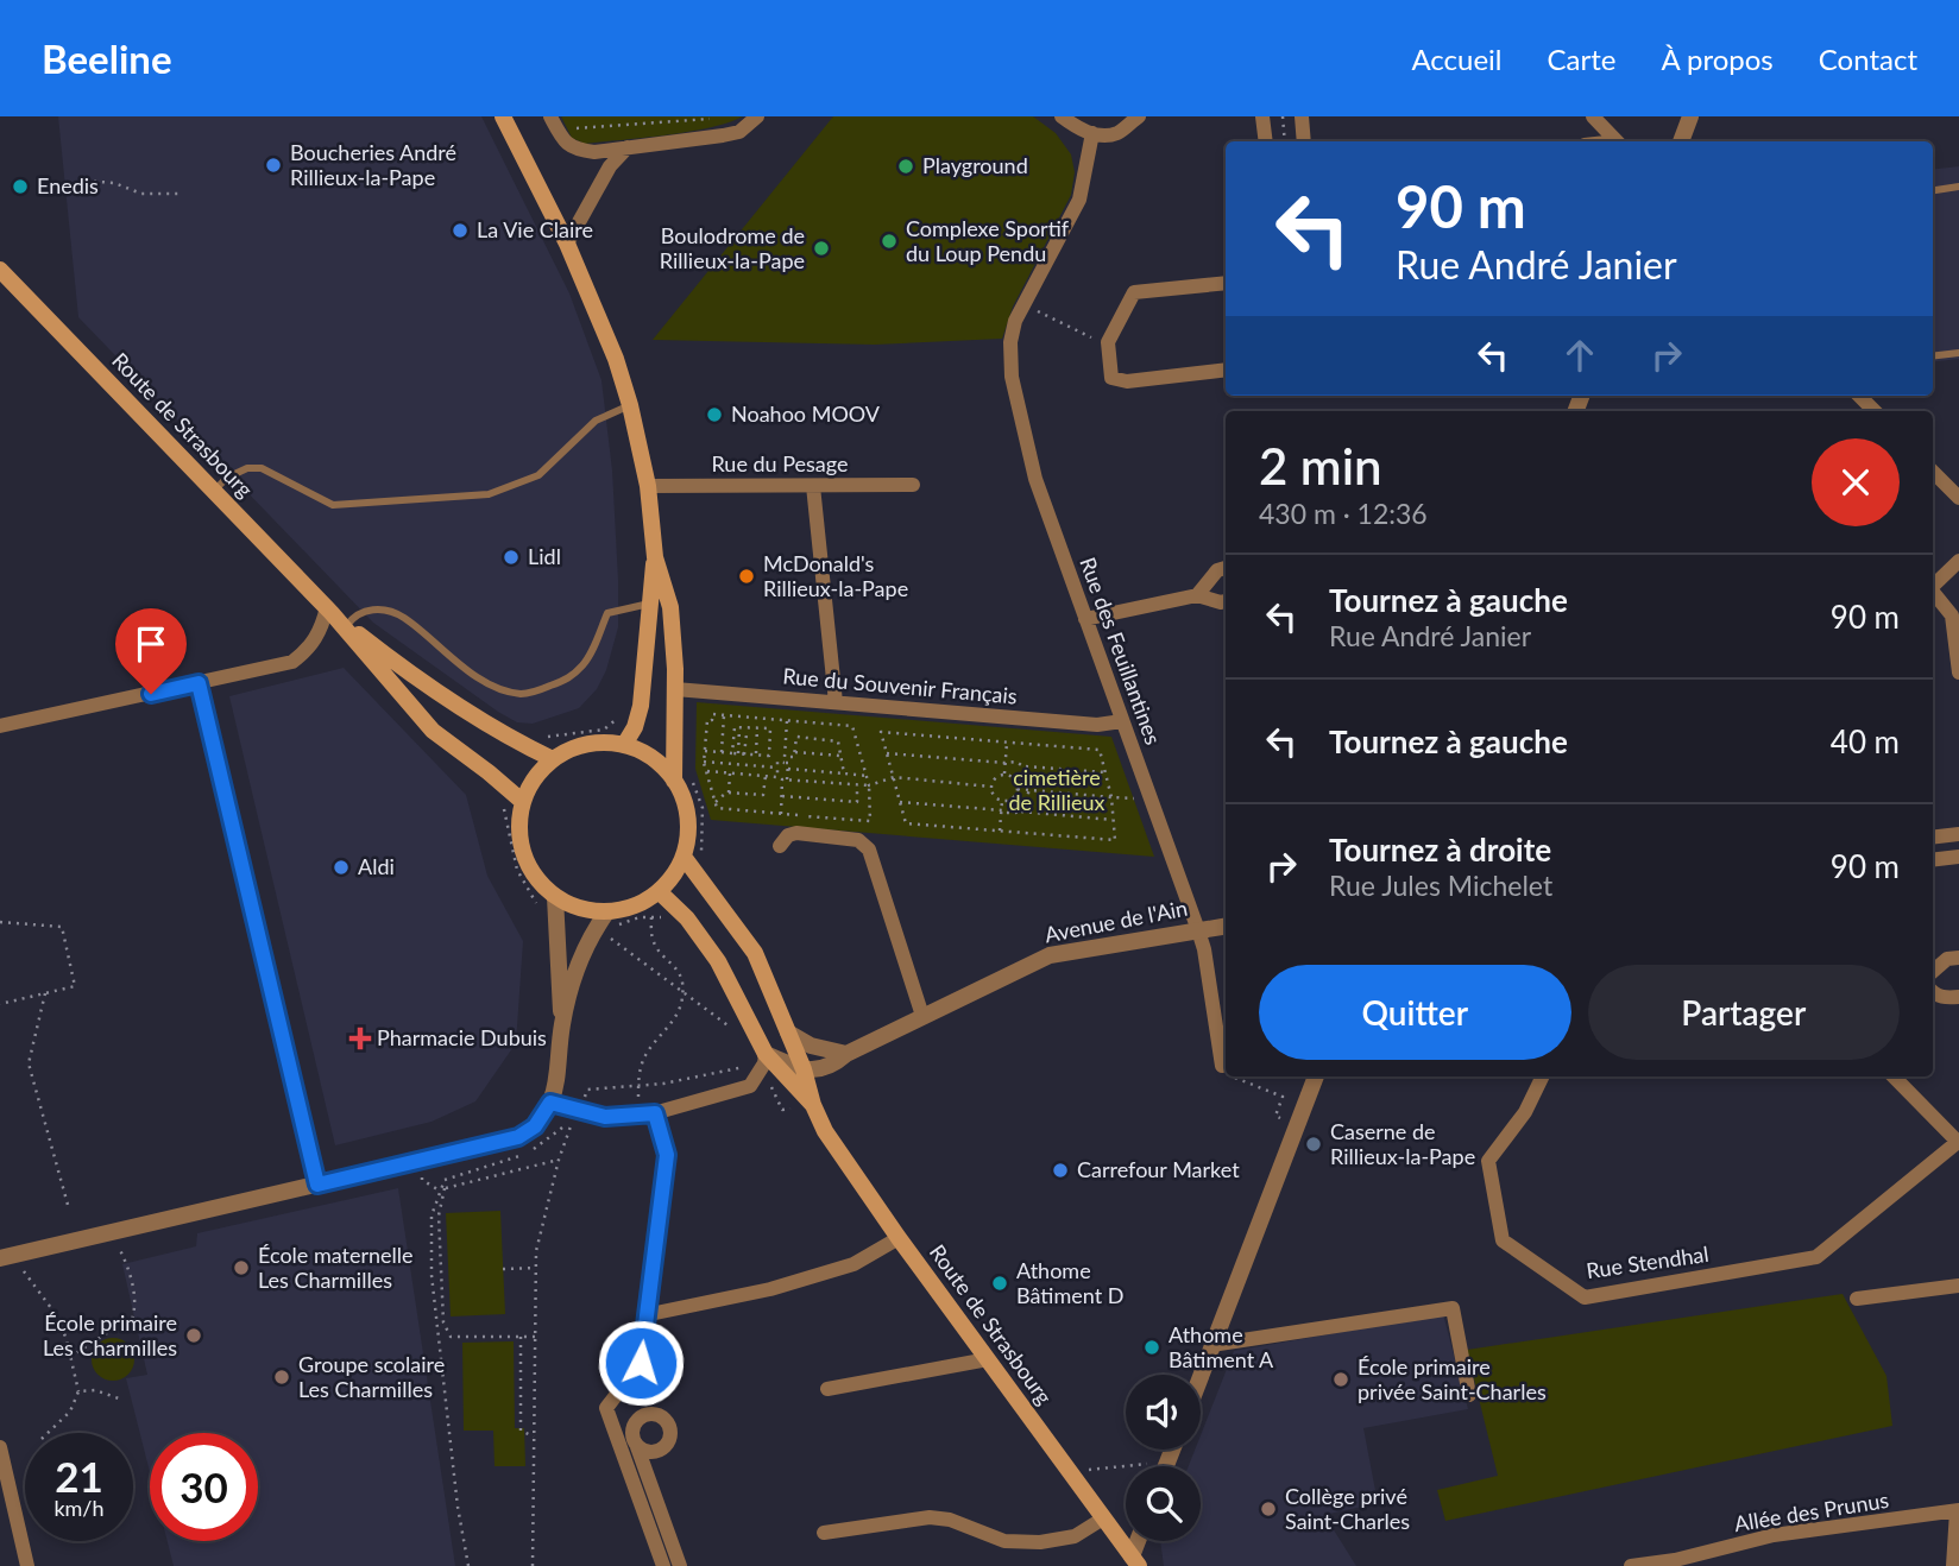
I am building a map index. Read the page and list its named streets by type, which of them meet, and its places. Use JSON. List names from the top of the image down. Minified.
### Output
{"streets":{"main road":["Route de Strasbourg"],"street":["Rue du Pesage","Rue des Feuillantines","Rue du Souvenir Français","Avenue de l'Ain","Rue Stendhal","Allée des Prunus"]},"crossings":[["Route de Strasbourg","Avenue de l'Ain"],["Rue des Feuillantines","Rue du Souvenir Français"],["Rue des Feuillantines","Avenue de l'Ain"]],"parks":["cimetière de Rillieux"],"places":{"other":["Boucheries André Rillieux-la-Pape","Playground","Enedis","La Vie Claire","Complexe Sportif du Loup Pendu","Boulodrome de Rillieux-la-Pape","Noahoo MOOV","Lidl","McDonald's Rillieux-la-Pape","Aldi","Caserne de Rillieux-la-Pape","Carrefour Market","École maternelle Les Charmilles","Athome Bâtiment D","École primaire Les Charmilles","Athome Bâtiment A","Groupe scolaire Les Charmilles","École primaire privée Saint-Charles","Collège privé Saint-Charles"],"health":["Pharmacie Dubuis"]},"page":{"header":"Beeline","nav":["Accueil","Carte","À propos","Contact"],"turn":["90 m","Rue André Janier"],"heading":["2 min","430 m · 12:36"],"list":[{"name":"Tournez à gauche","note":"Rue André Janier","value":"90 m"},{"name":"Tournez à gauche","value":"40 m"},{"name":"Tournez à droite","note":"Rue Jules Michelet","value":"90 m"}],"buttons":["Quitter","Partager"],"speed":"21 km/h","limit":"30"}}
